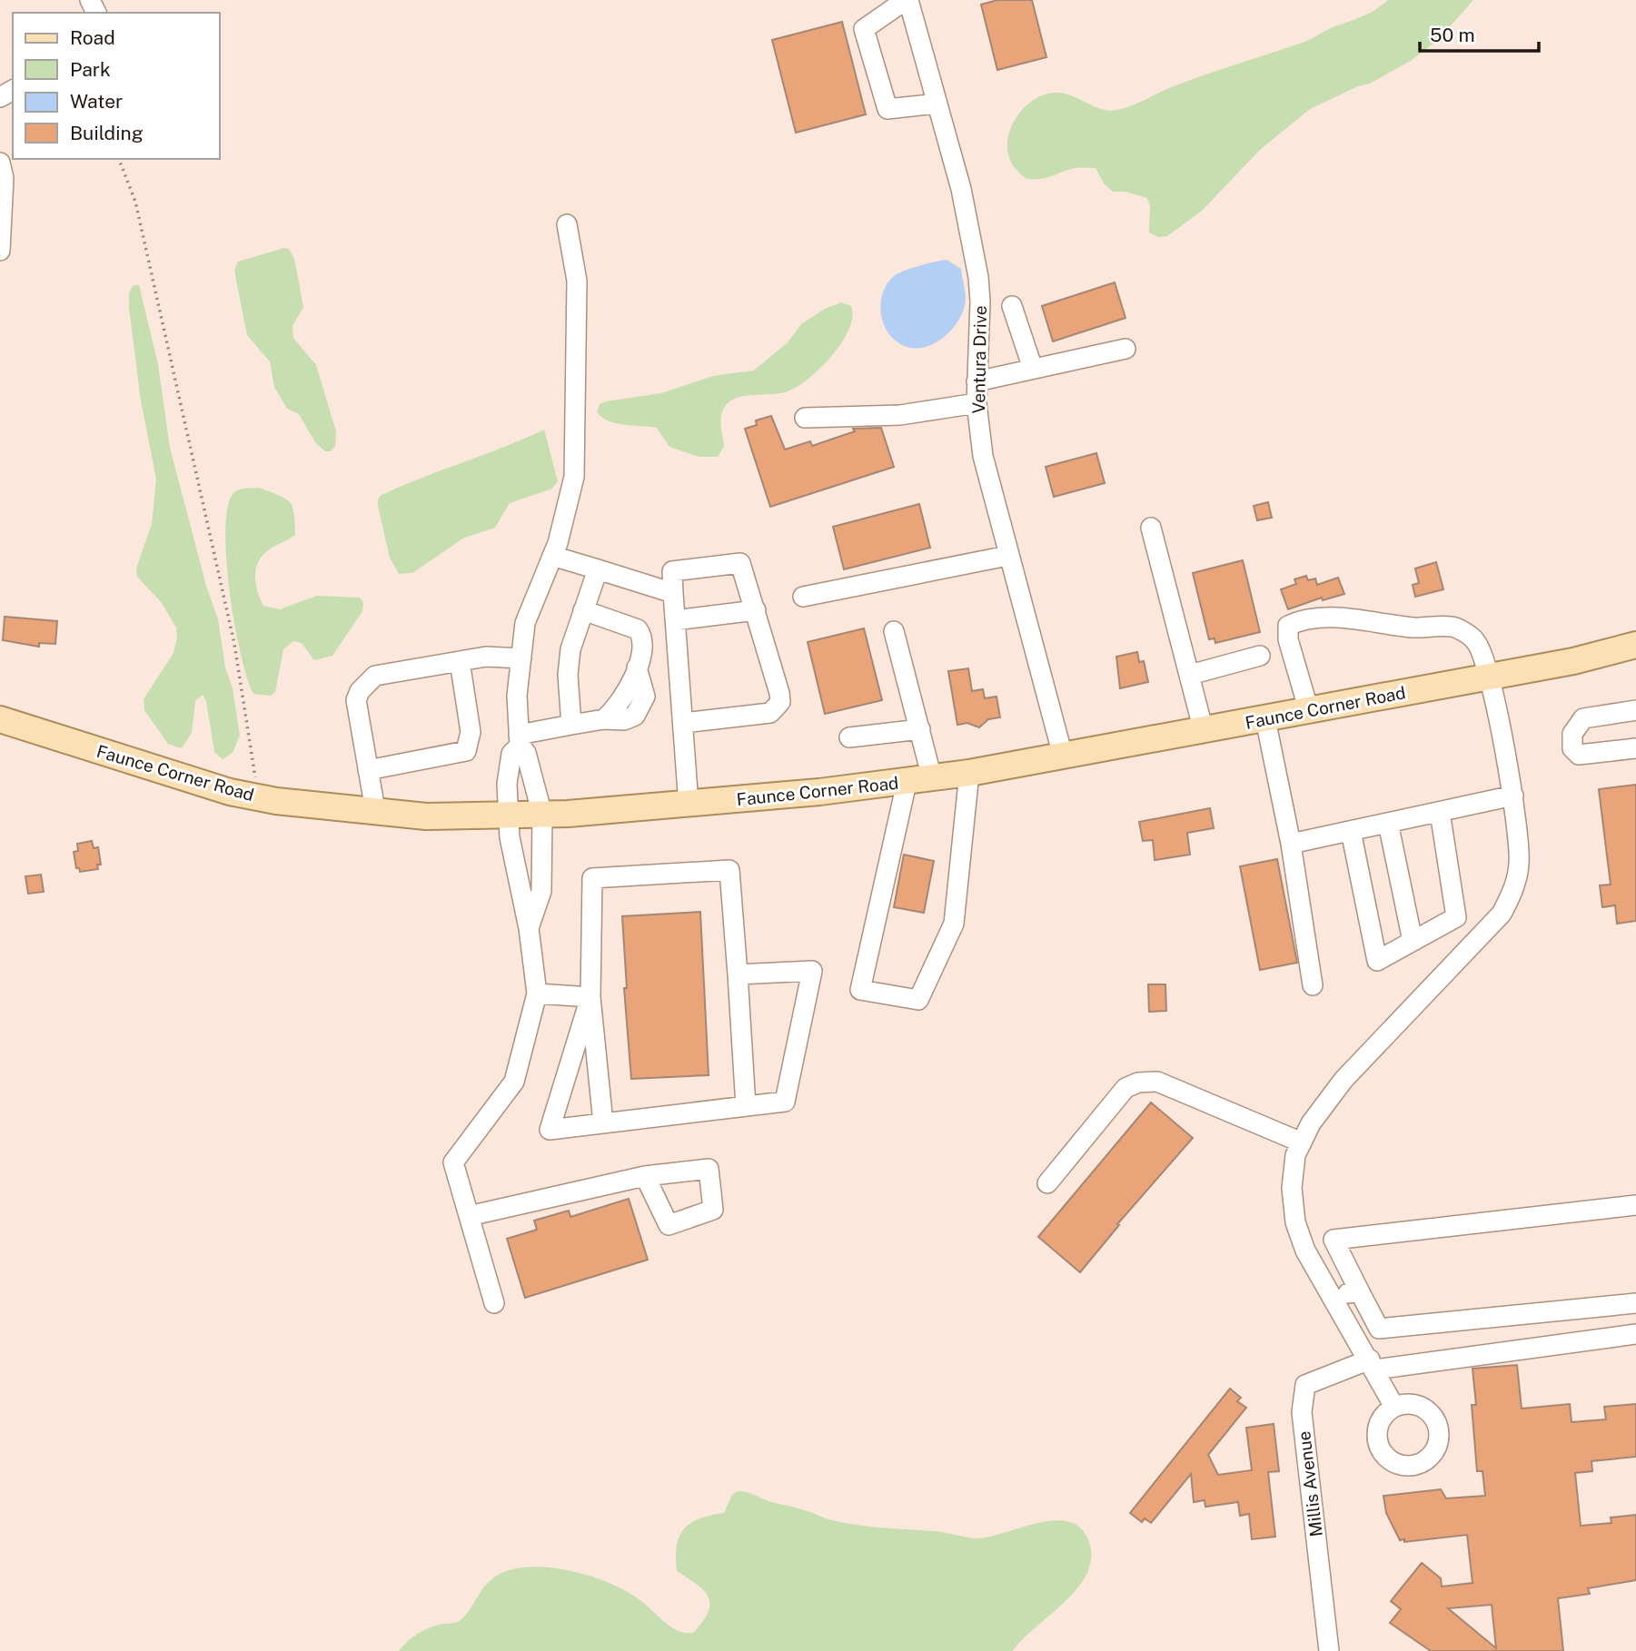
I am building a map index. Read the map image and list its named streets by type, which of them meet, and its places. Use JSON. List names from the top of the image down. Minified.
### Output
{"streets":{"main road":["Faunce Corner Road"],"street":["Ventura Drive","Millis Avenue"]},"crossings":[["Ventura Drive","Faunce Corner Road"]],"legend":["Road","Park","Water","Building"],"scale_bar":"50 m"}
